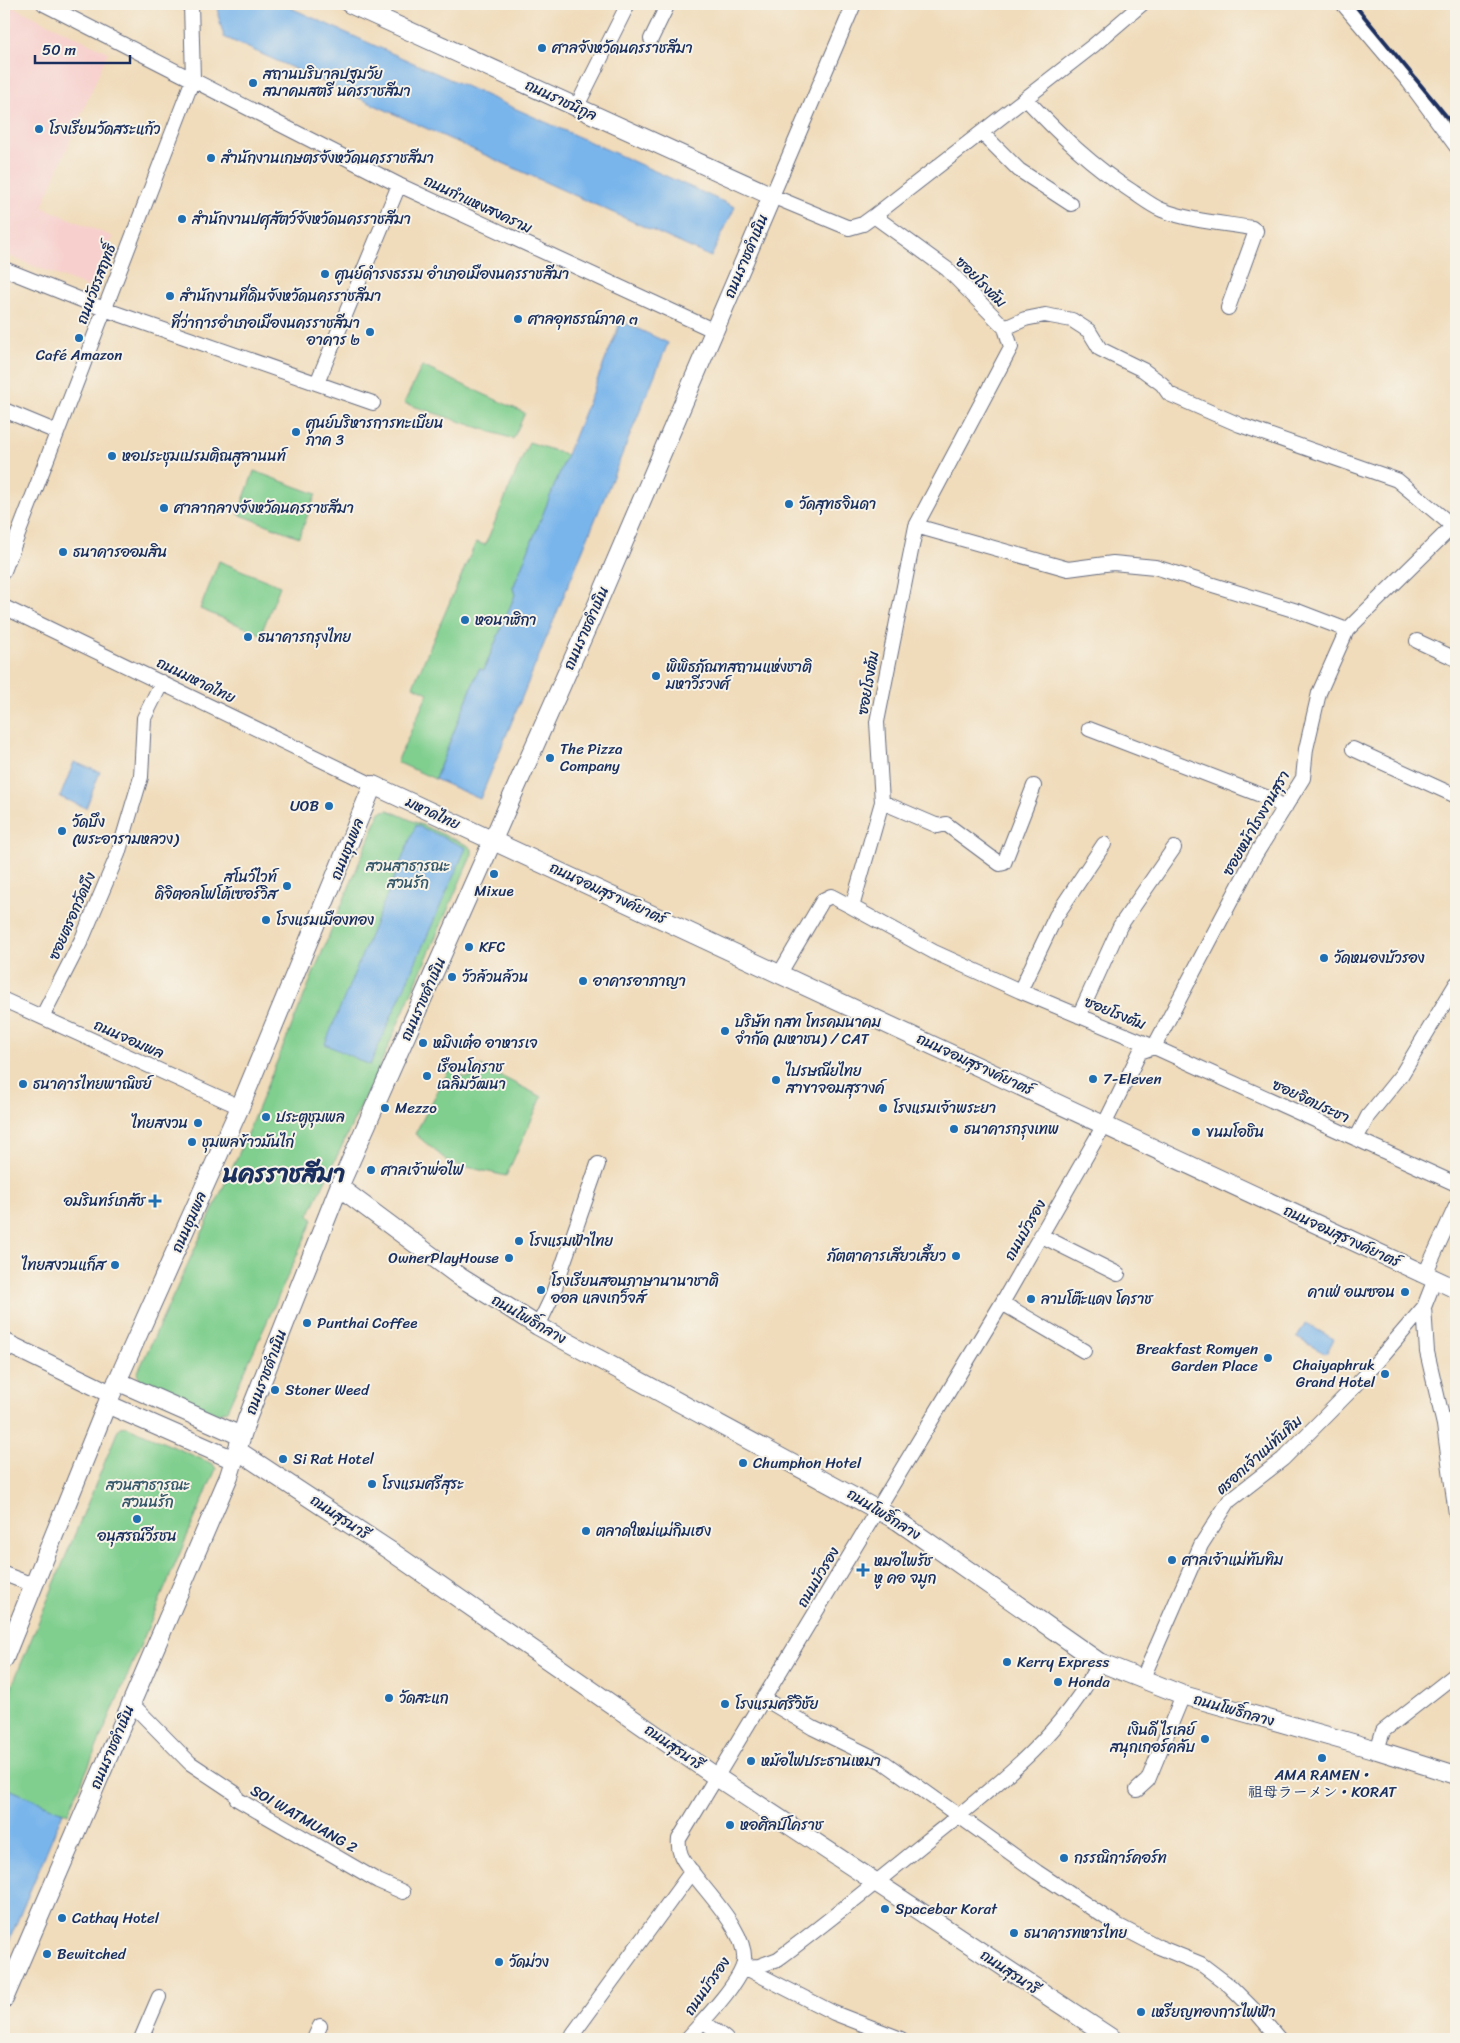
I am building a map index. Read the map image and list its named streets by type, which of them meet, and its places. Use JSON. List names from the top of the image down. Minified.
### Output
{"streets":{"main road":["ถนนราชนิกูล","ถนนราชดำเนิน","มหาดไทย","ถนนชุมพล","ถนนจอมสุรางค์ยาตร์","ถนนโพธิ์กลาง","ถนนสุรนารี"],"street":["ถนนกำแหงสงคราม","ซอยโรงต้ม","ถนนวัชรสฤทธิ์","ถนนมหาดไทย","ซอยหน้าโรงงานสุรา","ซอยตรอกวัดบึง","ถนนจอมพล","ซอยจิตประชา","ถนนบัวรอง","ตรอกเจ้าแม่ทับทิม","SOI WATMUANG 2"]},"crossings":[["ถนนราชนิกูล","ถนนราชดำเนิน"],["ถนนกำแหงสงคราม","ถนนราชดำเนิน"],["ถนนกำแหงสงคราม","ถนนวัชรสฤทธิ์"],["ถนนราชดำเนิน","มหาดไทย"],["ถนนราชดำเนิน","ถนนจอมสุรางค์ยาตร์"],["ถนนราชดำเนิน","ถนนโพธิ์กลาง"],["ถนนราชดำเนิน","ถนนสุรนารี"],["ถนนราชดำเนิน","SOI WATMUANG 2"],["ซอยโรงต้ม","ซอยหน้าโรงงานสุรา"],["ซอยโรงต้ม","ซอยจิตประชา"],["ถนนมหาดไทย","มหาดไทย"],["ถนนมหาดไทย","ถนนชุมพล"],["ถนนมหาดไทย","ซอยตรอกวัดบึง"],["มหาดไทย","ถนนชุมพล"],["มหาดไทย","ถนนจอมสุรางค์ยาตร์"],["ซอยหน้าโรงงานสุรา","ถนนจอมสุรางค์ยาตร์"],["ซอยหน้าโรงงานสุรา","ซอยจิตประชา"],["ซอยหน้าโรงงานสุรา","ถนนบัวรอง"],["ถนนชุมพล","ถนนจอมพล"],["ถนนจอมสุรางค์ยาตร์","ถนนบัวรอง"],["ซอยตรอกวัดบึง","ถนนจอมพล"],["ถนนบัวรอง","ถนนโพธิ์กลาง"],["ถนนบัวรอง","ถนนสุรนารี"],["ถนนโพธิ์กลาง","ตรอกเจ้าแม่ทับทิม"]],"districts":["นครราชสีมา"],"parks":["สวนสาธารณะ สวนรัก","สวนสาธารณะ สวนนรัก"],"places":{"other":["ศาลจังหวัดนครราชสีมา","สถานบริบาลปฐมวัย สมาคมสตรี นครราชสีมา","โรงเรียนวัดสระแก้ว","สำนักงานเกษตรจังหวัดนครราชสีมา","สำนักงานปศุสัตว์จังหวัดนครราชสีมา","ศูนย์ดำรงธรรม อำเภอเมืองนครราชสีมา","สำนักงานที่ดินจังหวัดนครราชสีมา","ศาลอุทธรณ์ภาค ๓","ที่ว่าการอำเภอเมืองนครราชสีมา อาคาร ๒","Café Amazon","ศูนย์บริหารการทะเบียน ภาค 3","หอประชุมเปรมติณสูลานนท์","วัดสุทธจินดา","ศาลากลางจังหวัดนครราชสีมา","ธนาคารออมสิน","หอนาฬิกา","ธนาคารกรุงไทย","พิพิธภัณฑสถานแห่งชาติ มหาวีรวงศ์","The Pizza Company","UOB","วัดบึง (พระอารามหลวง)","Mixue","สโนว์ไวท์ ดิจิตอลโฟโต้เซอร์วิส","โรงแรมเมืองทอง","KFC","วัดหนองบัวรอง","วัวล้วนล้วน","อาคารอาภาญา","บริษัท กสท โทรคมนาคม จำกัด (มหาชน) / CAT","หมิงเต๋อ อาหารเจ","เรือนโคราช เฉลิมวัฒนา","7-Eleven","ไปรษณียไทย สาขาจอมสุรางค์","ธนาคารไทยพาณิชย์","Mezzo","โรงแรมเจ้าพระยา","ประตูชุมพล","ไทยสงวน","ธนาคารกรุงเทพ","ขนมโอชิน","ชุมพลข้าวมันไก่","ศาลเจ้าพ่อไฟ","โรงแรมฟ้าไทย","ภัตตาคารเสียวเสี้ยว","OwnerPlayHouse","ไทยสงวนแก็ส","โรงเรียนสอนภาษานานาชาติ ออล แลงเกว็จส์","คาเฟ่ อเมซอน","ลาบโต๊ะแดง โคราช","Punthai Coffee","Breakfast Romyen Garden Place","Chaiyaphruk Grand Hotel","Stoner Weed","Si Rat Hotel","Chumphon Hotel","โรงแรมศรีสุระ","อนุสรณ์วีรชน","ตลาดใหม่แม่กิมเฮง","ศาลเจ้าแม่ทับทิม","Kerry Express","Honda","วัดสะแก","โรงแรมศรีวิชัย","เงินดี ไรเลย์ สนุกเกอร์คลับ","AMA RAMEN • 祖母ラーメン • KORAT","หม้อไฟประธานเหมา","หอศิลป์โคราช","กรรณิการ์คอร์ท","Spacebar Korat","Cathay Hotel","ธนาคารทหารไทย","Bewitched","วัดม่วง","เหรียญทองการไฟฟ้า"],"health":["อมรินทร์เภสัช","หมอไพรัช หู คอ จมูก"]},"scale_bar":"50 m"}
